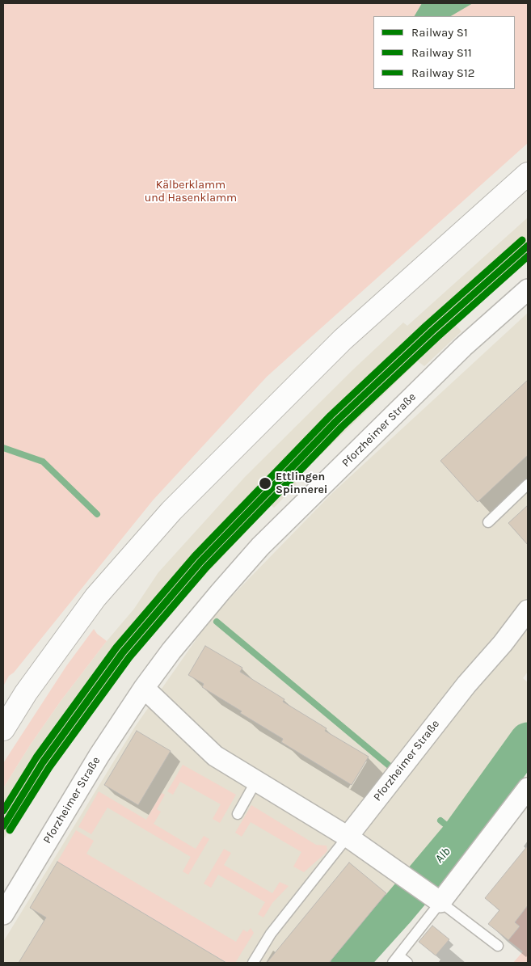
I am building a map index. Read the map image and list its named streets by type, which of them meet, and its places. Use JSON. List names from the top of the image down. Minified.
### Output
{"streets":{"street":["Pforzheimer Straße"]},"water":["Alb"],"parks":["Kälberklamm und Hasenklamm"],"places":["Ettlingen Spinnerei"],"lines":["rail line S12","rail line S1","rail line S11"],"legend":["Railway S1","Railway S11","Railway S12"]}
